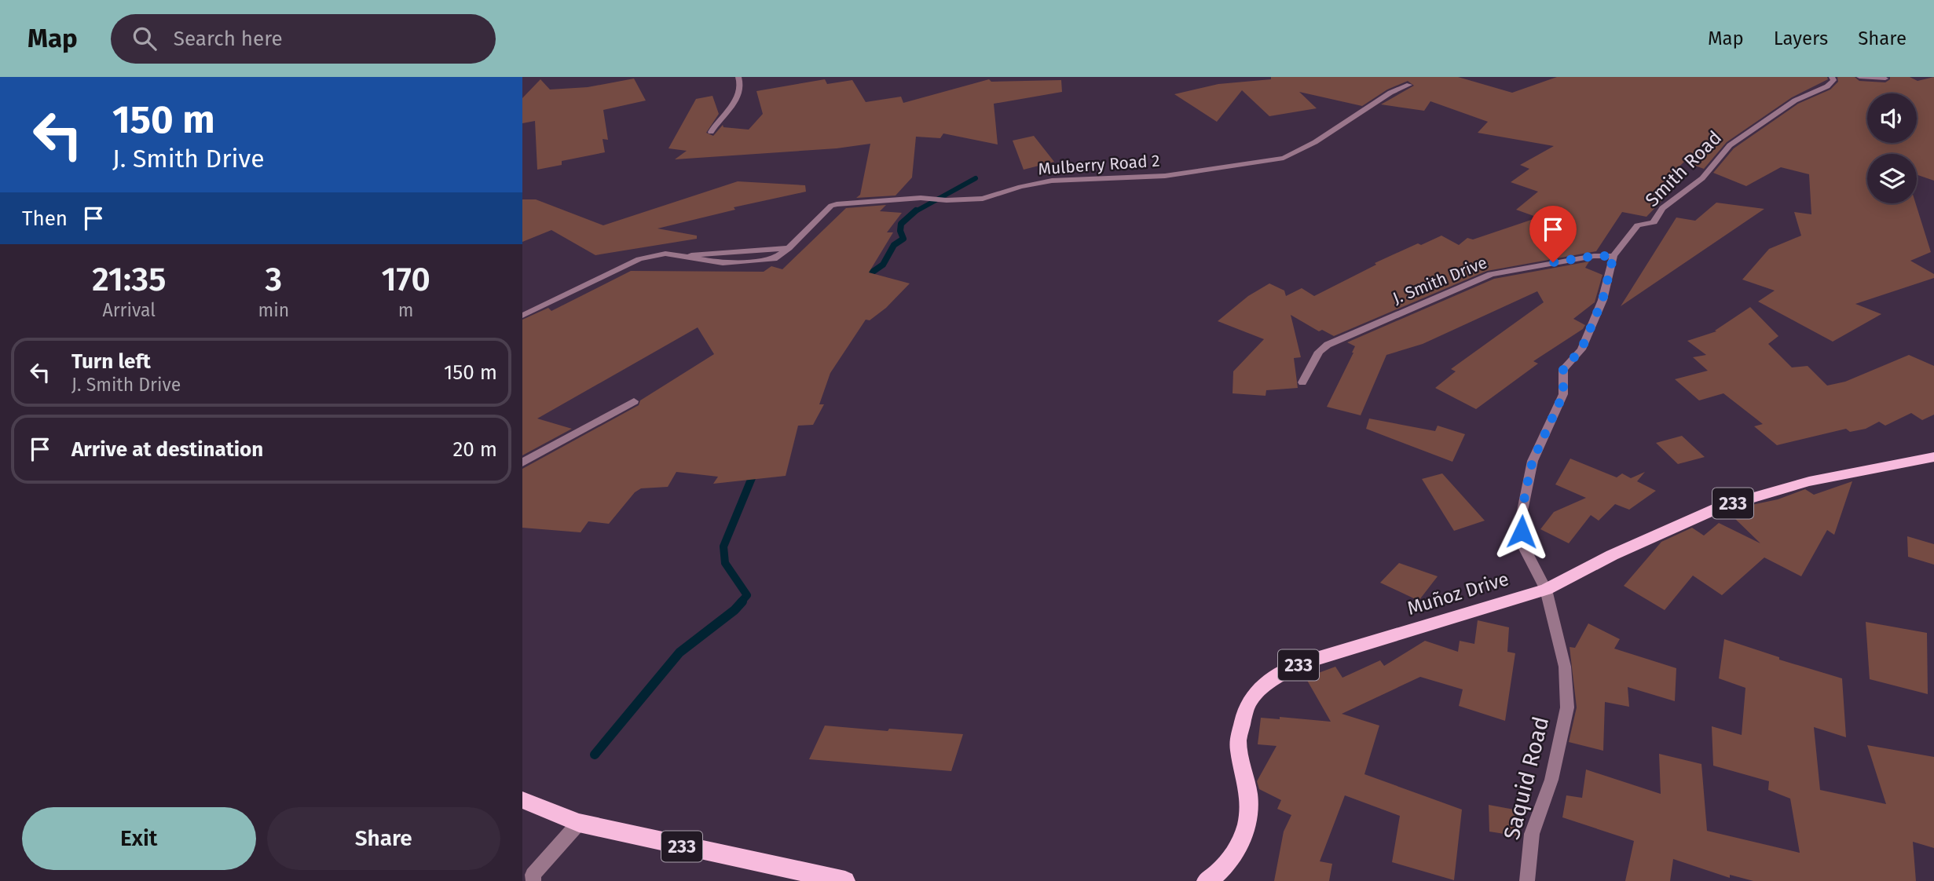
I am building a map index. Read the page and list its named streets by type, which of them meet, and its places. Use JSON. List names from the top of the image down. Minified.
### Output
{"streets":{"main road":["233","Muñoz Drive"],"street":["Mulberry Road 2","Smith Road","J. Smith Drive","Saquid Road"]},"crossings":[["Smith Road","J. Smith Drive"],["Smith Road","Muñoz Drive"],["Smith Road","Saquid Road"],["Muñoz Drive","Saquid Road"]],"page":{"header":"Map","search":"Search here","nav":["Map","Layers","Share"],"turn":["150 m","J. Smith Drive"],"then":"Then","eta":["21:35","Arrival","3","min","170","m"],"list":[{"name":"Turn left","note":"J. Smith Drive","value":"150 m"},{"name":"Arrive at destination","value":"20 m"}],"buttons":["Exit","Share"]}}
